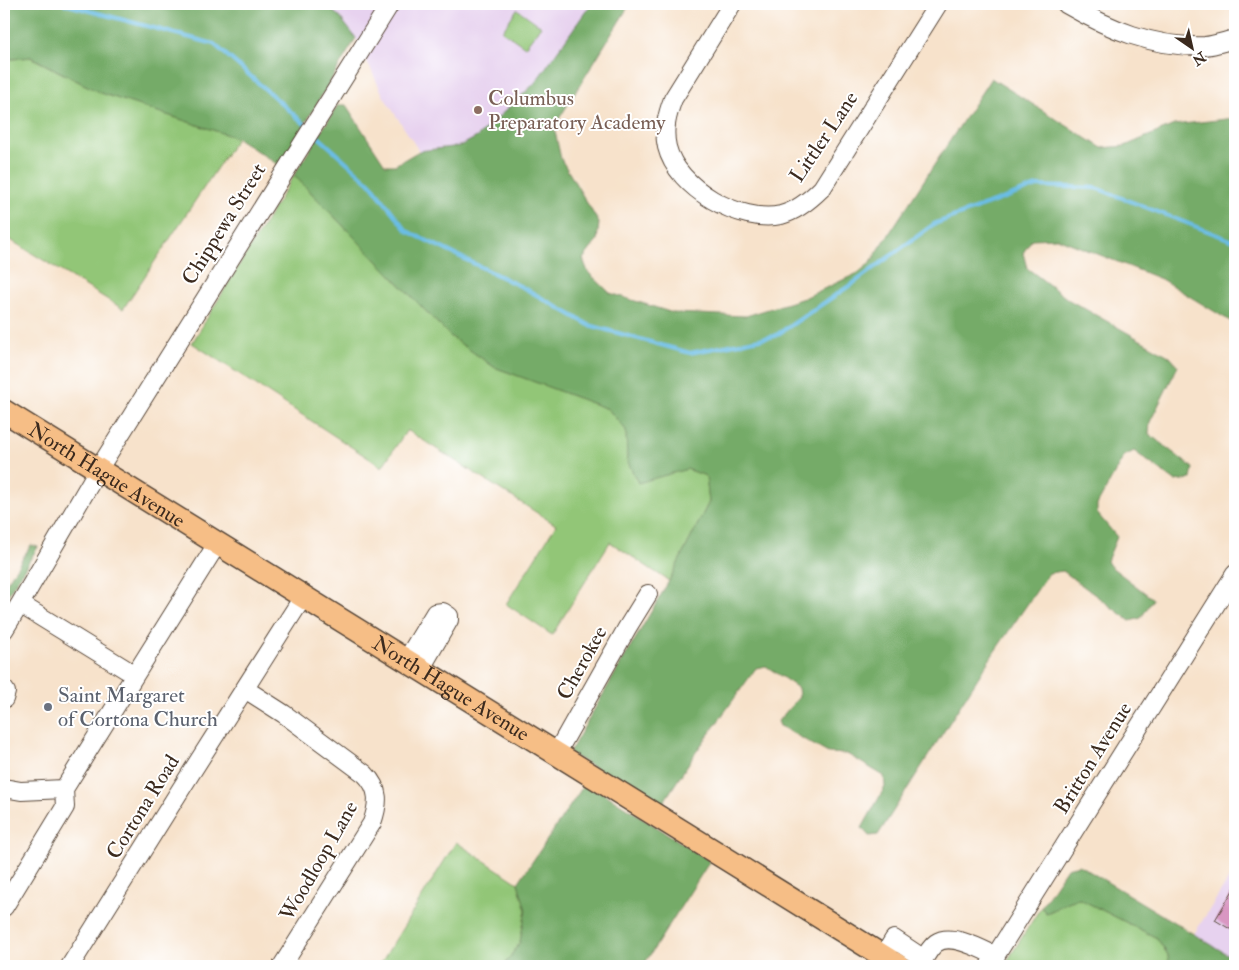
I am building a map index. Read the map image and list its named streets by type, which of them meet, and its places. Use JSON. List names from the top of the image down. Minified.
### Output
{"streets":{"main road":["North Hague Avenue"],"street":["Littler Lane","Chippewa Street","Cherokee","Britton Avenue","Cortona Road","Woodloop Lane"]},"crossings":[["Chippewa Street","North Hague Avenue"],["North Hague Avenue","Cherokee"],["North Hague Avenue","Cortona Road"],["Cortona Road","Woodloop Lane"]],"places":["Columbus Preparatory Academy","Saint Margaret of Cortona Church"],"north":"bottom right"}
